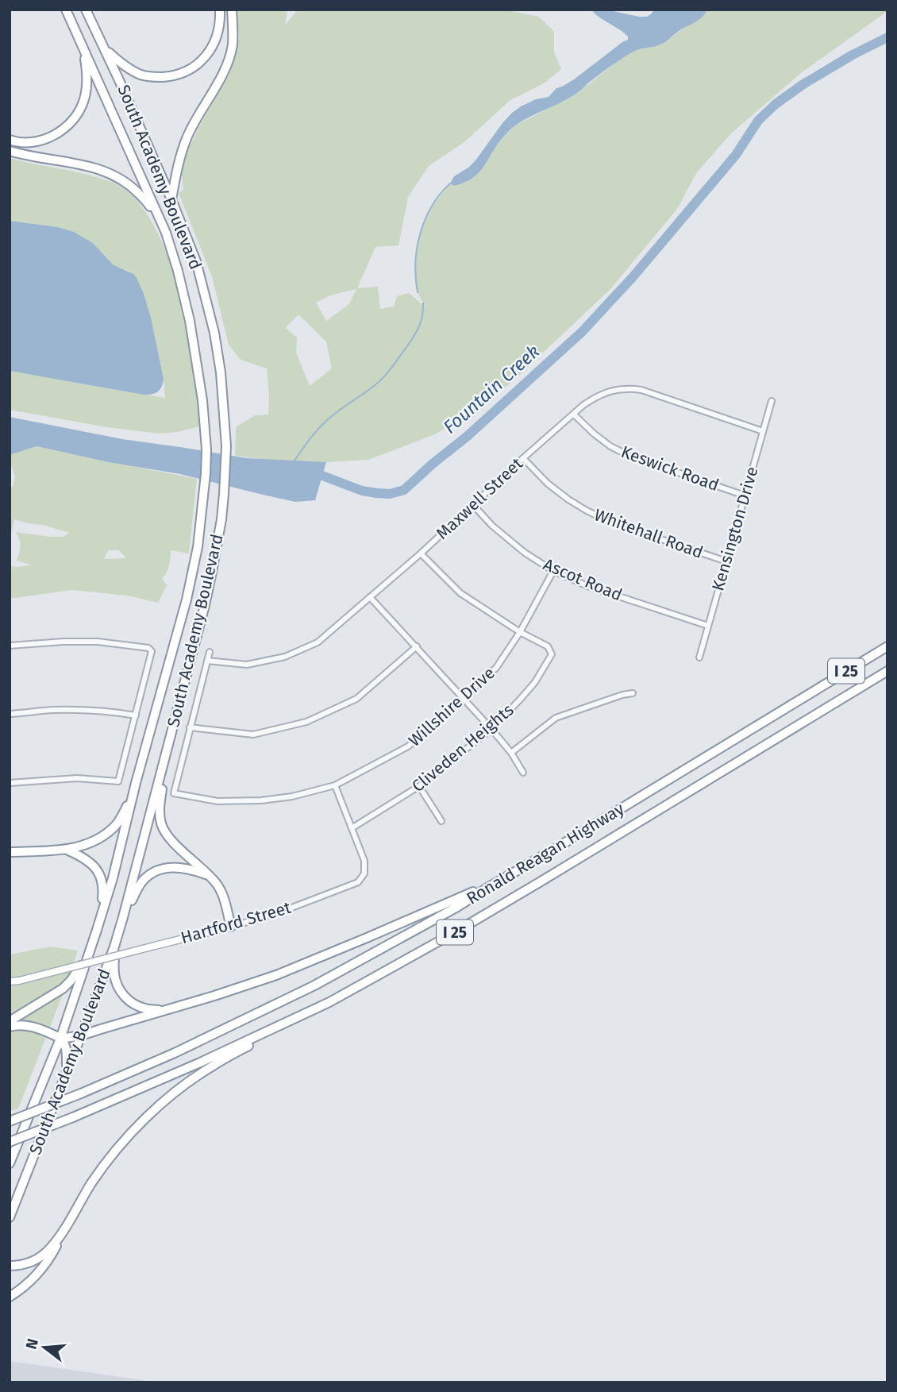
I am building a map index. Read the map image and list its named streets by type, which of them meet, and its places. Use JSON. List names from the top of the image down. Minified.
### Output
{"streets":{"highway":["South Academy Boulevard","I 25","Ronald Reagan Highway"],"street":["Keswick Road","Maxwell Street","Kensington Drive","Whitehall Road","Ascot Road","Willshire Drive","Cliveden Heights","Hartford Street"]},"crossings":[["Keswick Road","Maxwell Street"],["Keswick Road","Kensington Drive"],["Maxwell Street","Kensington Drive"],["Maxwell Street","Whitehall Road"],["Maxwell Street","Ascot Road"],["Kensington Drive","Whitehall Road"],["Kensington Drive","Ascot Road"],["Ascot Road","Willshire Drive"],["Willshire Drive","Cliveden Heights"],["Willshire Drive","Hartford Street"],["Cliveden Heights","Hartford Street"]],"water":["Fountain Creek"],"north":"left"}
